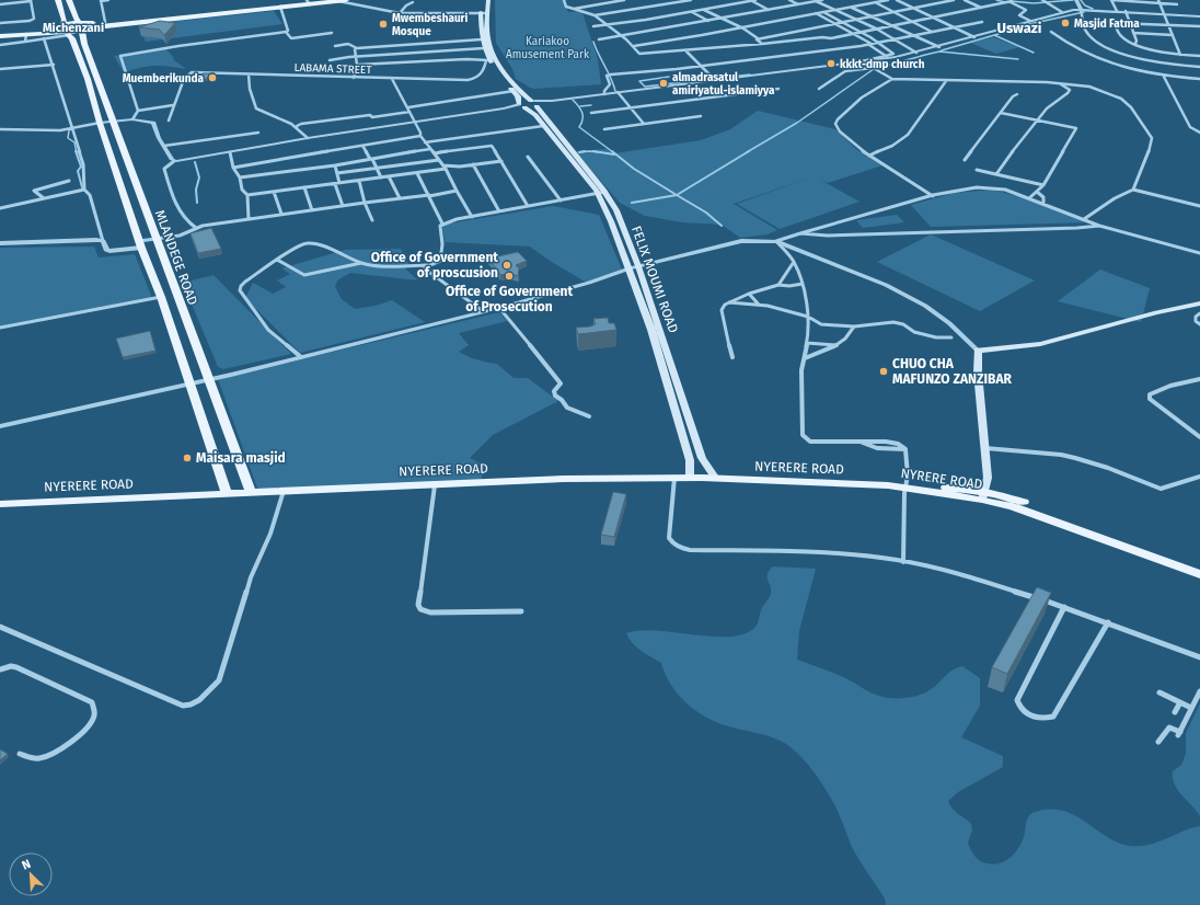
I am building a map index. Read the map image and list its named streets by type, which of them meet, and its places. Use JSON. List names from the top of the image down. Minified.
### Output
{"streets":{"main road":["MLANDEGE ROAD","FELIX MOUMI ROAD","NYERERE ROAD","NYRERE ROAD"],"street":["LABAMA STREET"]},"crossings":[["LABAMA STREET","FELIX MOUMI ROAD"],["MLANDEGE ROAD","NYERERE ROAD"],["FELIX MOUMI ROAD","NYERERE ROAD"],["NYERERE ROAD","NYRERE ROAD"]],"districts":["Michenzani","Uswazi"],"parks":["Kariakoo Amusement Park"],"places":["Masjid Fatma","Mwembeshauri Mosque","kkkt-dmp church","Muemberikunda","almadrasatul amiriyatul-islamiyya","Office of Government of proscusion","Office of Government of Prosecution","CHUO CHA MAFUNZO ZANZIBAR","Maisara masjid"],"north":"top left"}
